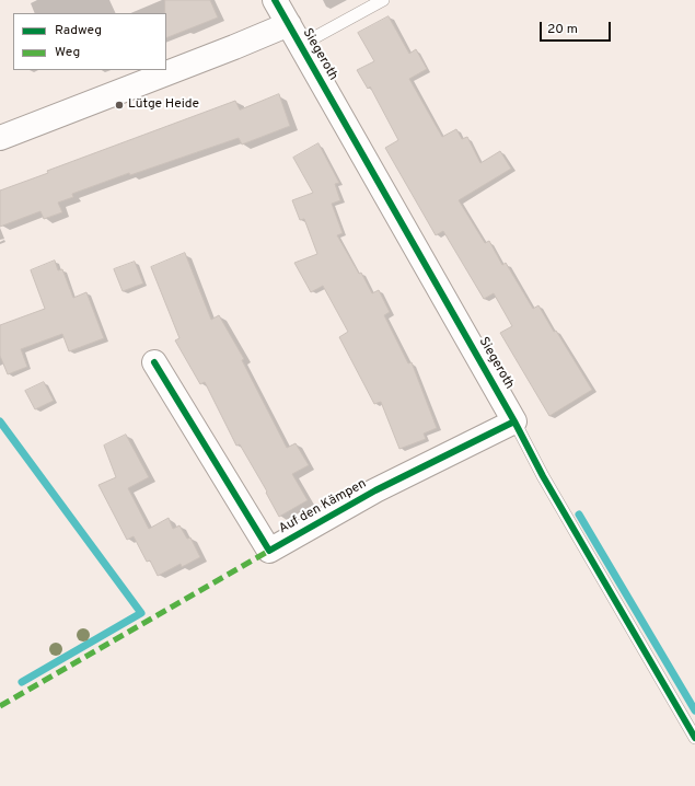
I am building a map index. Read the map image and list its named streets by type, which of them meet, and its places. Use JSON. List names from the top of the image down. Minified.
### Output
{"streets":{"street":["Siegeroth","Auf den Kämpen"]},"crossings":[["Siegeroth","Auf den Kämpen"]],"places":["Lütge Heide"],"legend":["Radweg","Weg"],"scale_bar":"20 m"}
